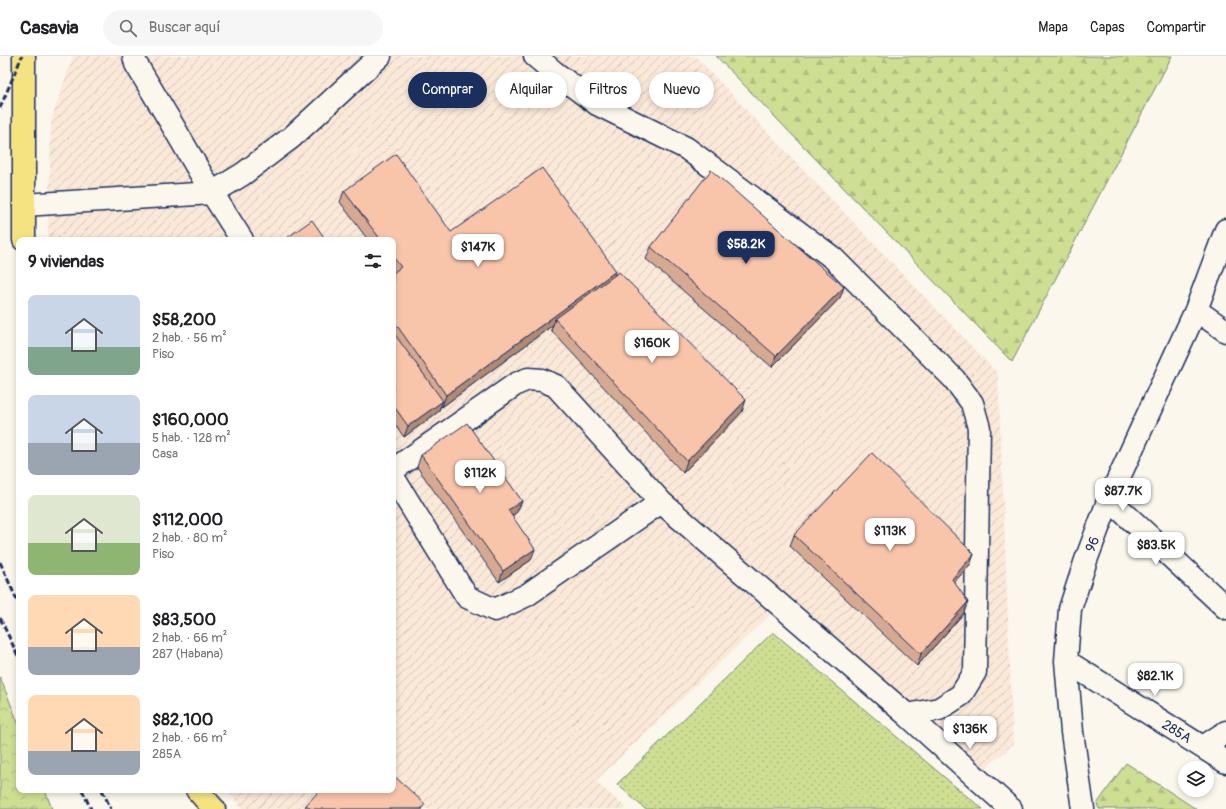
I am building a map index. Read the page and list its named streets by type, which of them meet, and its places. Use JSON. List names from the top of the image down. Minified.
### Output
{"streets":{"street":["96","285A"]},"crossings":[["96","285A"]],"page":{"header":"Casavia","search":"Buscar aquí","nav":["Mapa","Capas","Compartir"],"chip":["Comprar","Alquilar","Filtros","Nuevo"],"price":["$58.2K","$147K","$160K","$112K","$87.7K","$113K","$83.5K","$82.1K","$136K"],"heading":"9 viviendas","list":[{"name":"$58,200","note":"2 hab. · 56 m² · Piso"},{"name":"$160,000","note":"5 hab. · 128 m² · Casa"},{"name":"$112,000","note":"2 hab. · 80 m² · Piso"},{"name":"$83,500","note":"2 hab. · 66 m² · 287 (Habana)"},{"name":"$82,100","note":"2 hab. · 66 m² · 285A"}]}}
